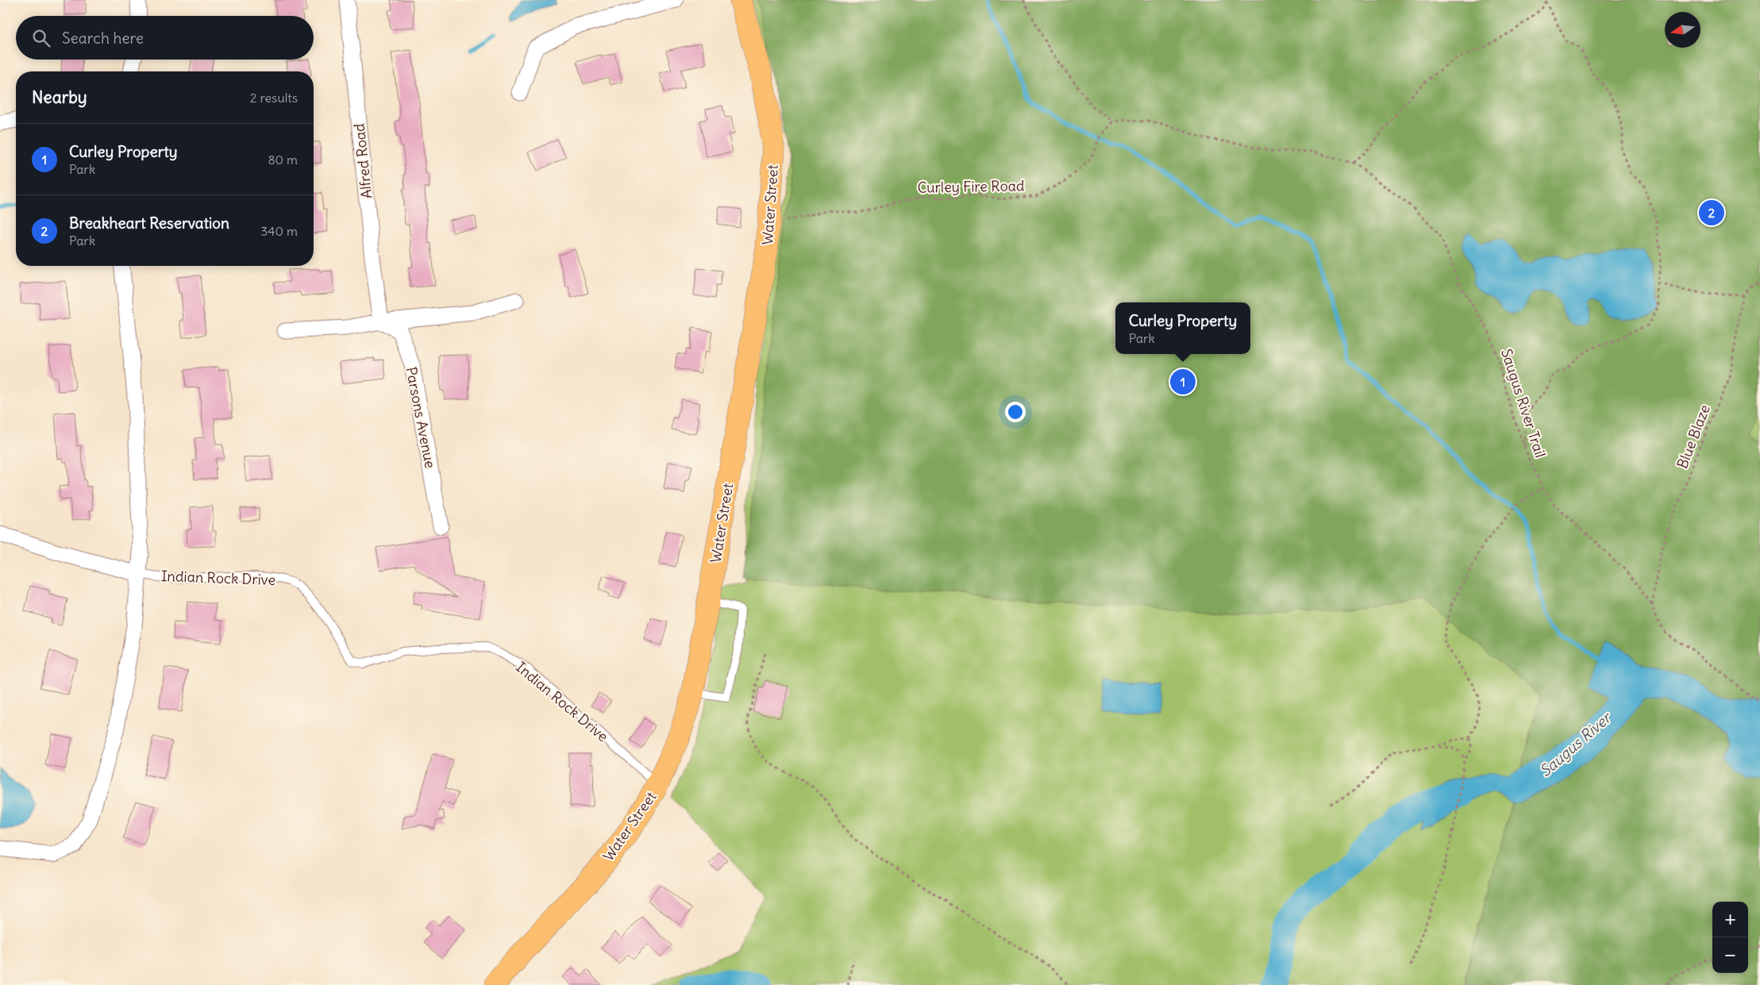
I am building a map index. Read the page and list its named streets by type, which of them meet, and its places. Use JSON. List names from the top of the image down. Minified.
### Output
{"streets":{"main road":["Water Street"],"street":["Alfred Road","Parsons Avenue"],"lane":["Indian Rock Drive"],"path":["Curley Fire Road","Saugus River Trail","Blue Blaze"]},"crossings":[["Alfred Road","Parsons Avenue"],["Curley Fire Road","Water Street"],["Water Street","Indian Rock Drive"],["Saugus River Trail","Blue Blaze"]],"water":["Saugus River"],"north":"left","page":{"search":"Search here","heading":["Nearby","2 results"],"list":[{"mark":"1","name":"Curley Property","note":"Park","value":"80 m"},{"mark":"2","name":"Breakheart Reservation","note":"Park","value":"340 m"}],"pins":["2","1"],"popup":["Curley Property","Park"],"map_buttons":["+","−"]}}
